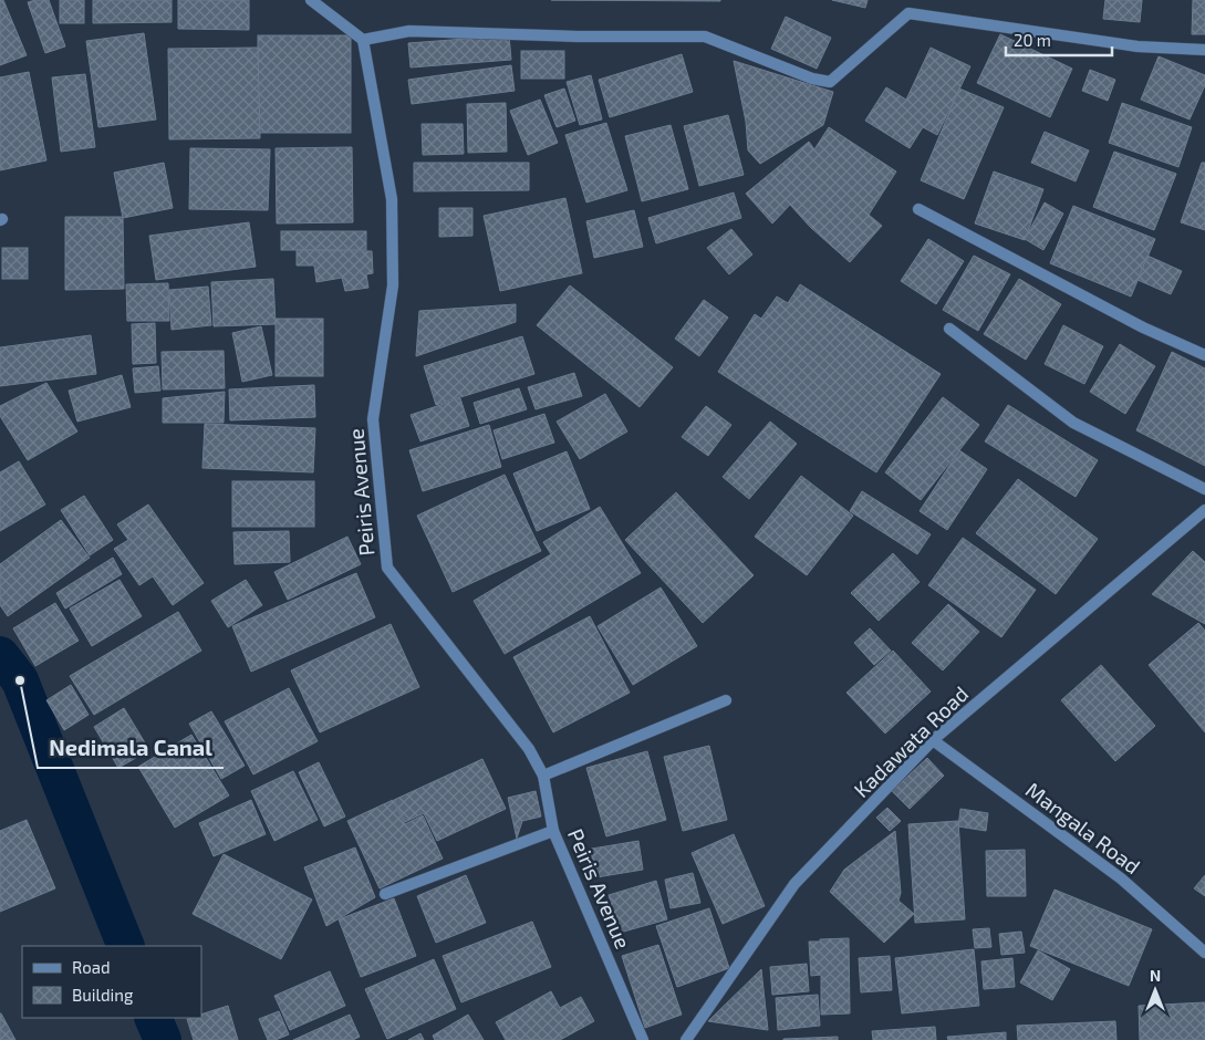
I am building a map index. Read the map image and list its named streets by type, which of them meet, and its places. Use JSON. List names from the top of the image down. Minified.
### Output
{"streets":{"street":["Peiris Avenue","Kadawata Road","Mangala Road"]},"crossings":[["Kadawata Road","Mangala Road"]],"places":["Nedimala Canal"],"legend":["Road","Building"],"scale_bar":"20 m","north":"top"}
